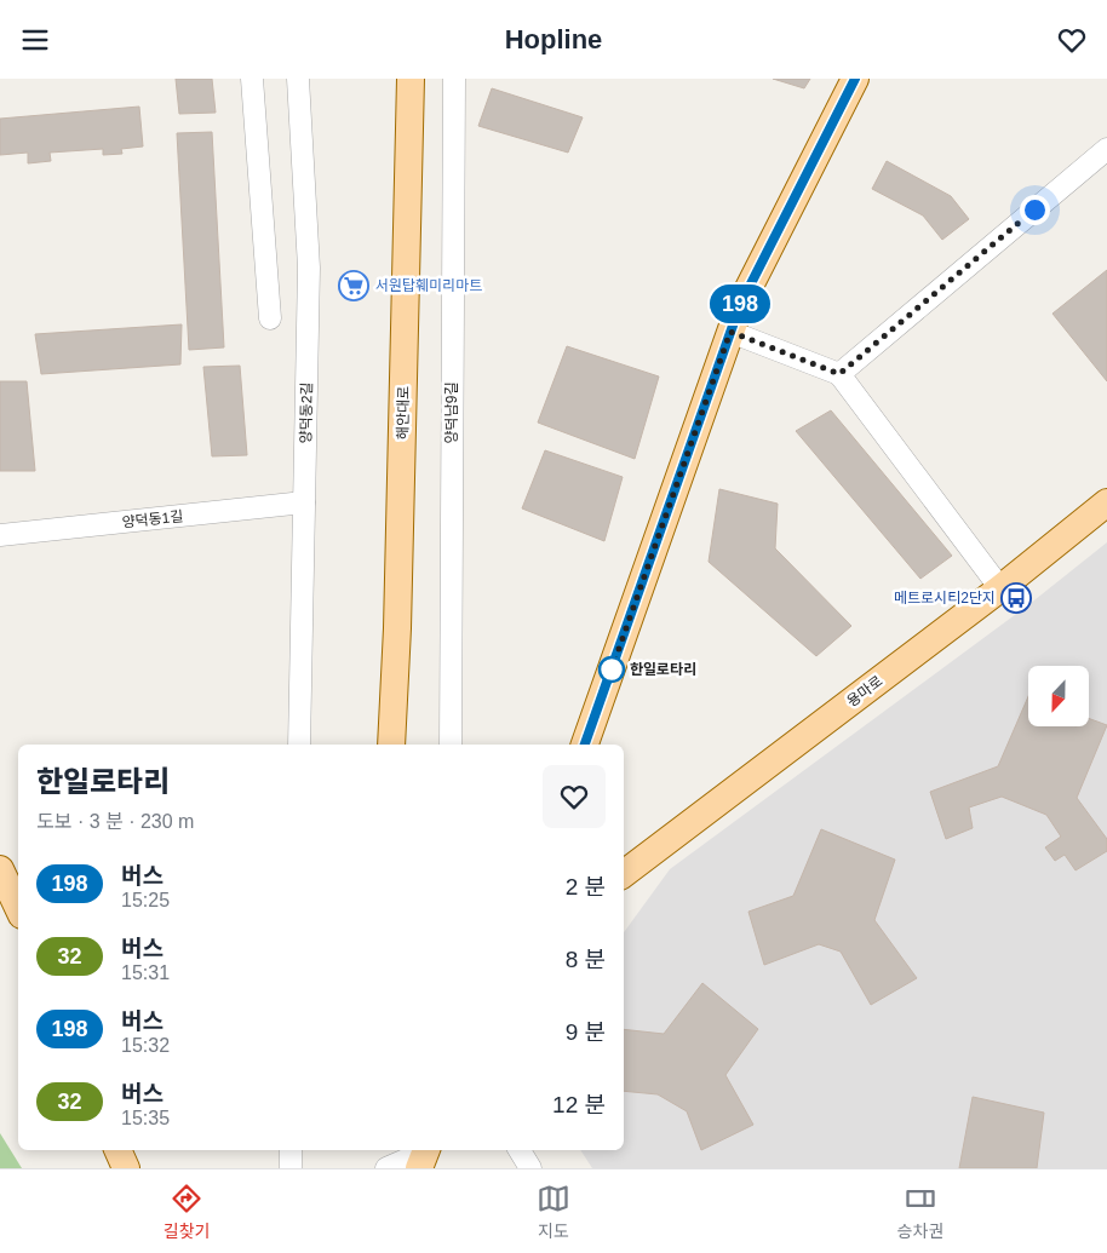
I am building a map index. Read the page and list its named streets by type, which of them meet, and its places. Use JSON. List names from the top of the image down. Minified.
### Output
{"streets":{"main road":["해안대로","용마로"],"street":["양덕동2길","양덕남9길","양덕동1길"]},"crossings":[["양덕동2길","양덕동1길"]],"places":{"supermarket":["서원탑훼미리마트"],"bus stop":["메트로시티2단지"],"other":["한일로타리"]},"lines":["bus line 198"],"north":"bottom","page":{"header":"Hopline","on_map":"198","heading":["한일로타리","도보 · 3 분 · 230 m"],"list":[{"mark":"198","name":"버스","note":"15:25","value":"2 분"},{"mark":"32","name":"버스","note":"15:31","value":"8 분"},{"mark":"198","name":"버스","note":"15:32","value":"9 분"},{"mark":"32","name":"버스","note":"15:35","value":"12 분"}],"tabs":["길찾기","지도","승차권"]}}
